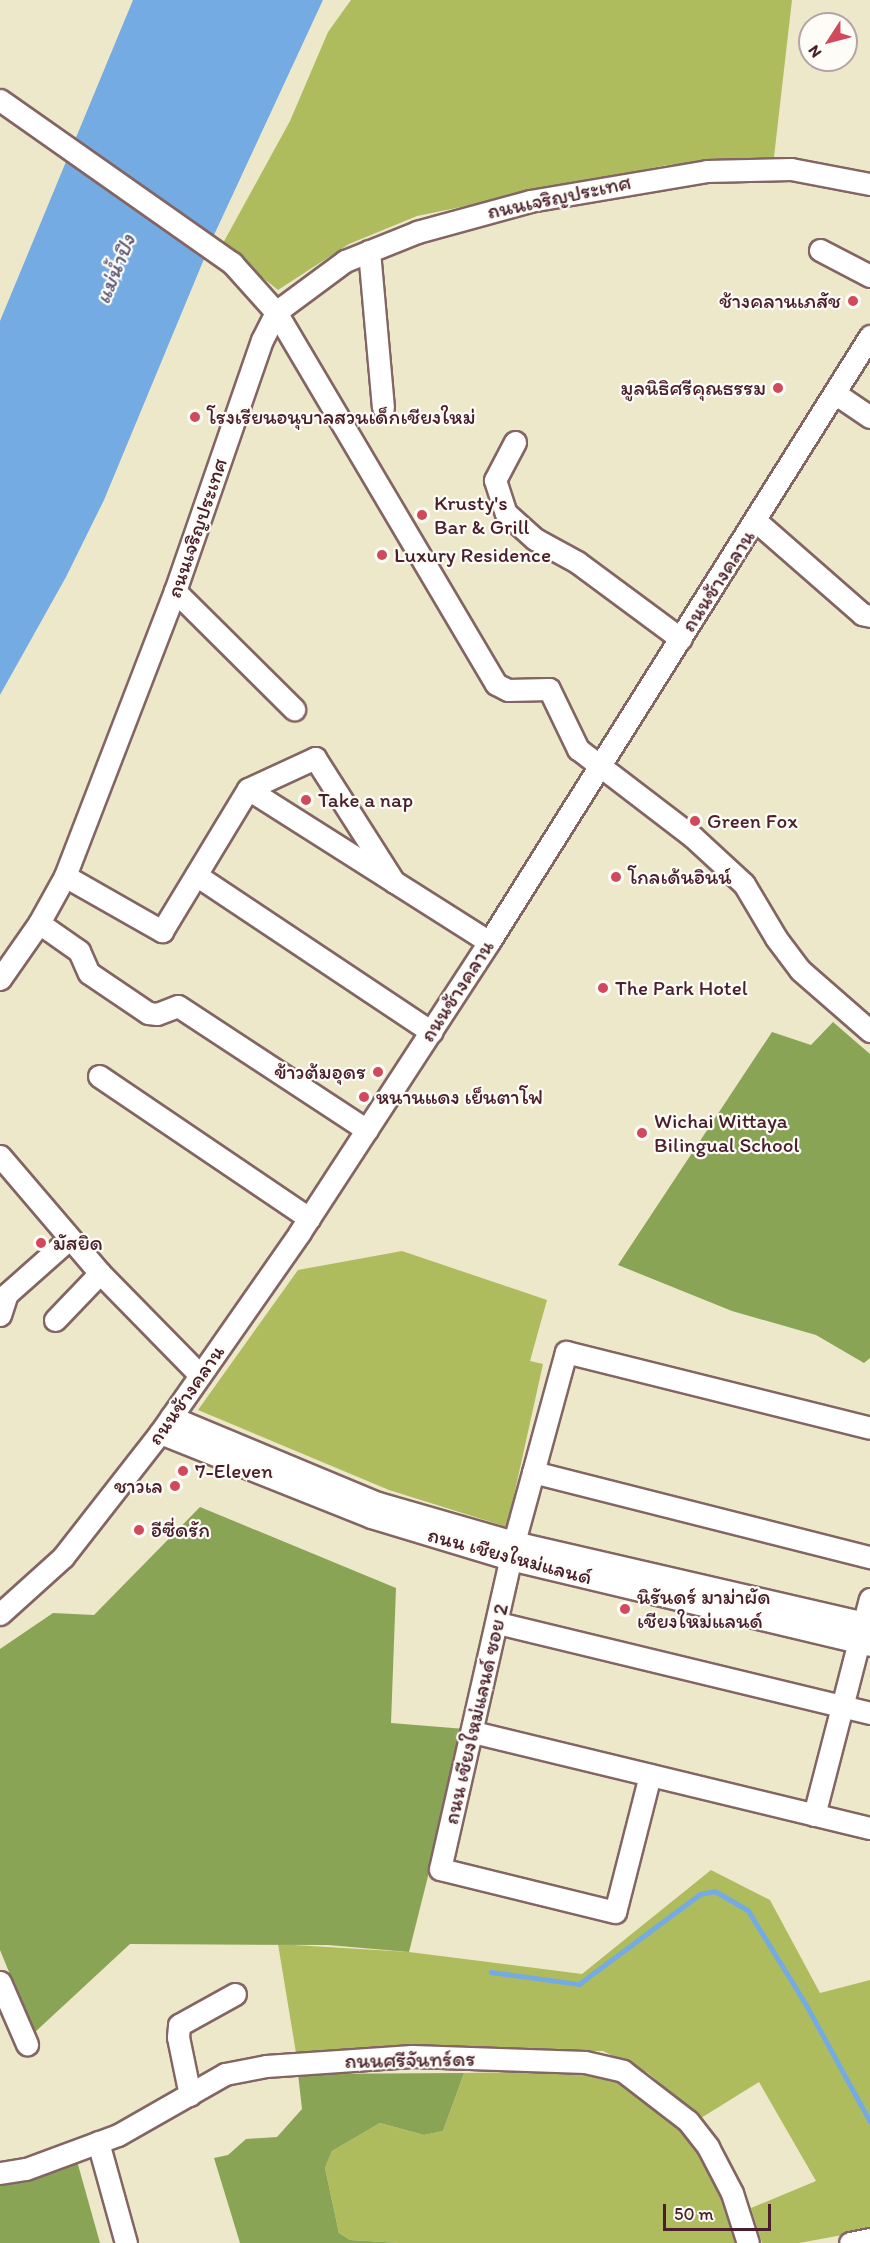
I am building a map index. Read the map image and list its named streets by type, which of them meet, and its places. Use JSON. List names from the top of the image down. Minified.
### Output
{"streets":{"street":["ถนนเจริญประเทศ","ถนนช้างคลาน","ถนน เชียงใหม่แลนด์","ถนน เชียงใหม่แลนด์ ซอย 2","ถนนศรีจันทร์ดร"]},"crossings":[["ถนนช้างคลาน","ถนน เชียงใหม่แลนด์"],["ถนน เชียงใหม่แลนด์","ถนน เชียงใหม่แลนด์ ซอย 2"]],"water":["แม่น้ำปิง"],"places":["ช้างคลานเภสัช","มูลนิธิศรีคุณธรรม","โรงเรียนอนุบาลสวนเด็กเชียงใหม่","Krusty's Bar & Grill","Luxury Residence","Take a nap","Green Fox","โกลเด้นอินน์","The Park Hotel","ข้าวต้มอุดร","หนานแดง เย็นตาโฟ","Wichai Wittaya Bilingual School","มัสยิด","7-Eleven","ชาวเล","อีซี่ดรัก","นิรันดร์ มาม่าผัด เชียงใหม่แลนด์"],"scale_bar":"50 m","north":"bottom left"}
